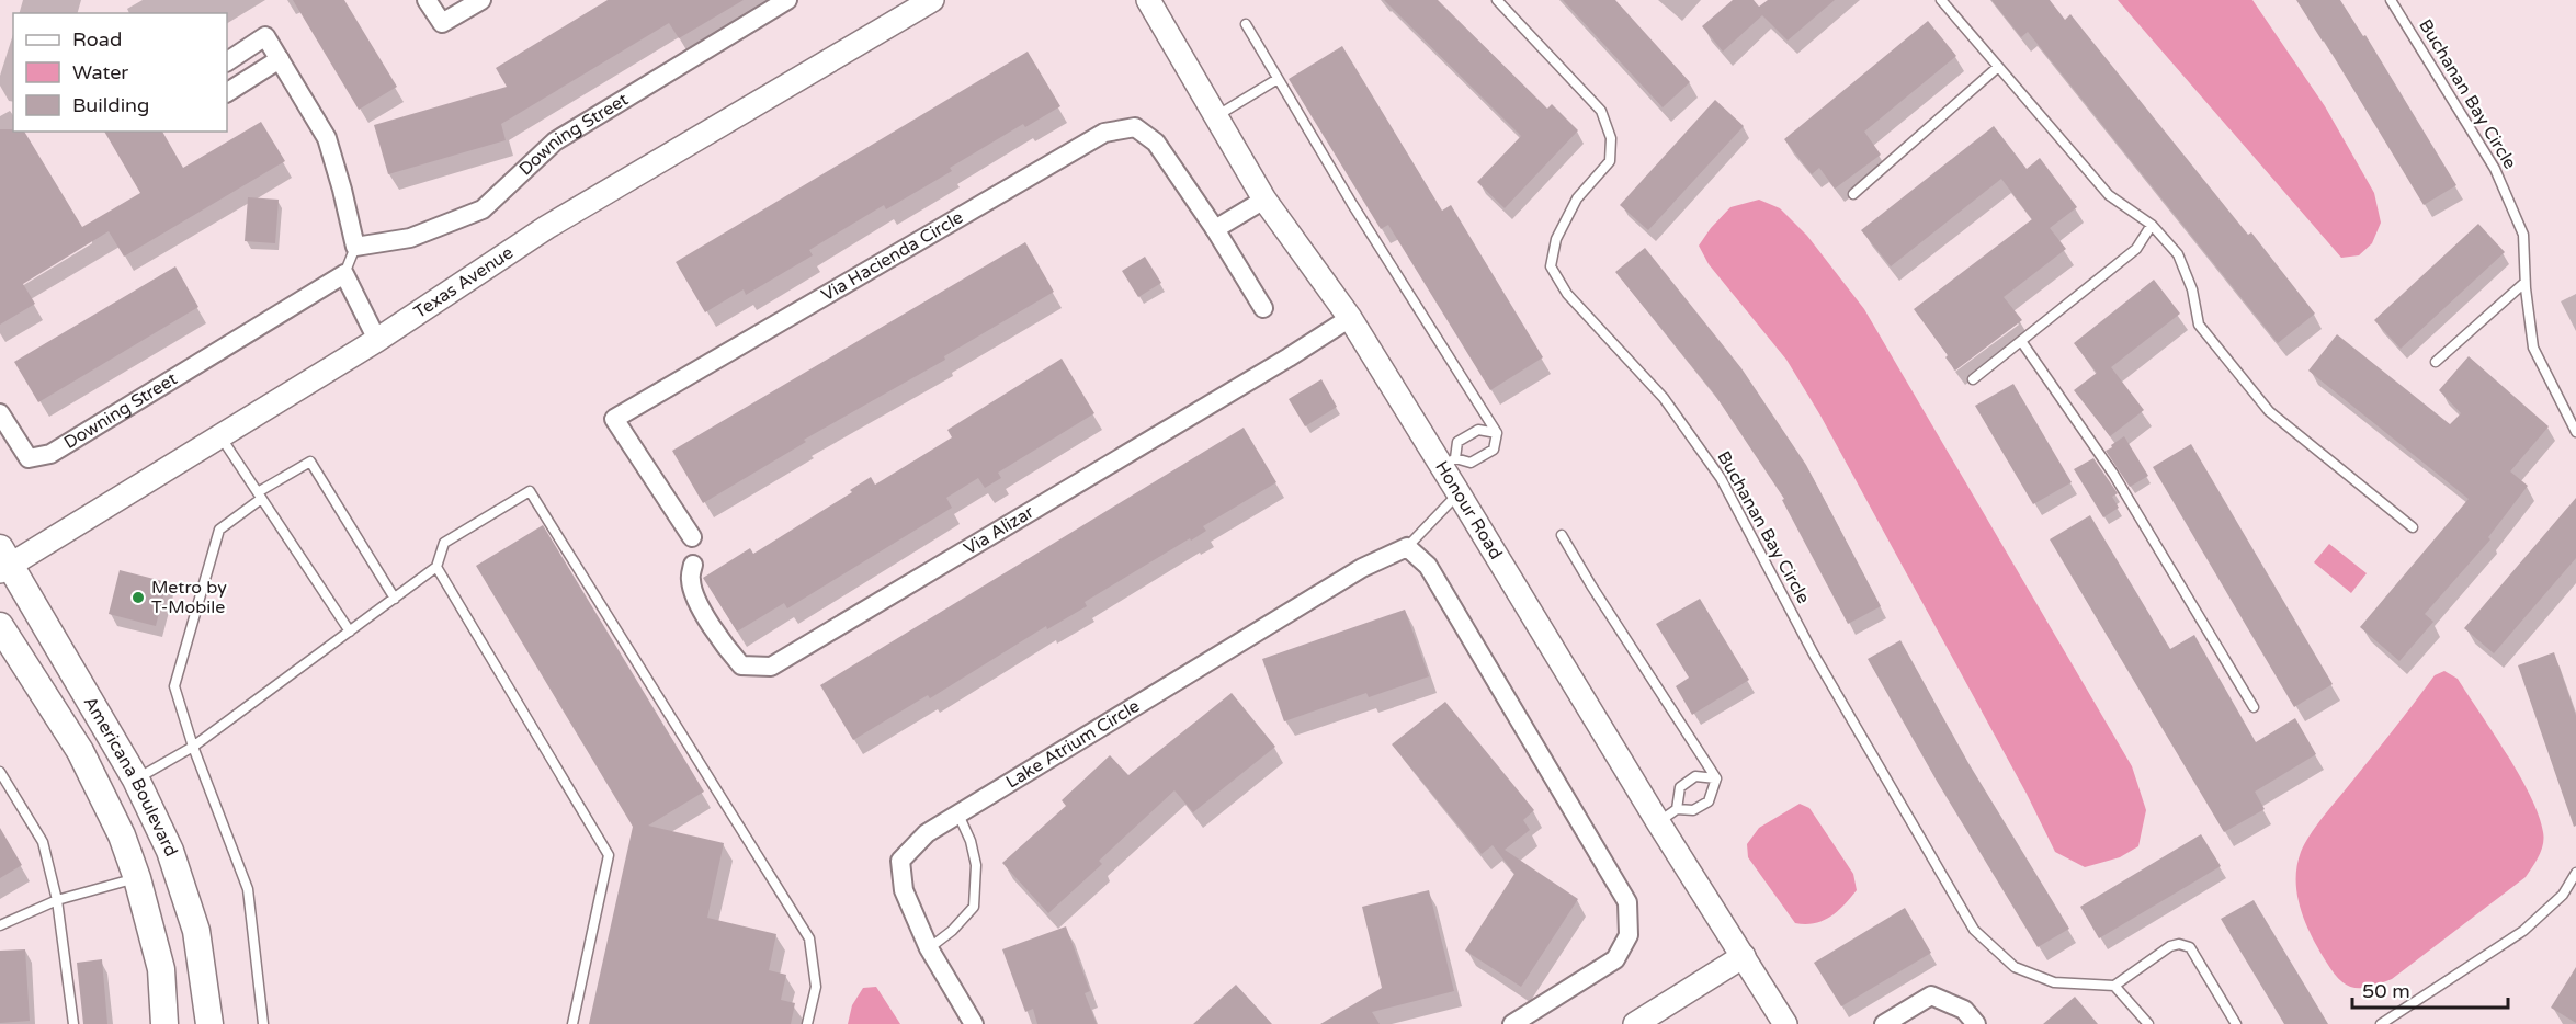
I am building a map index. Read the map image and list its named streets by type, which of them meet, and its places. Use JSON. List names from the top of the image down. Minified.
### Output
{"streets":{"main road":["Americana Boulevard"],"street":["Downing Street","Via Hacienda Circle","Texas Avenue","Honour Road","Via Alizar","Lake Atrium Circle"],"lane":["Buchanan Bay Circle"]},"crossings":[["Texas Avenue","Americana Boulevard"],["Honour Road","Via Alizar"],["Honour Road","Lake Atrium Circle"]],"places":["Metro by T-Mobile"],"legend":["Road","Water","Building"],"scale_bar":"50 m"}
